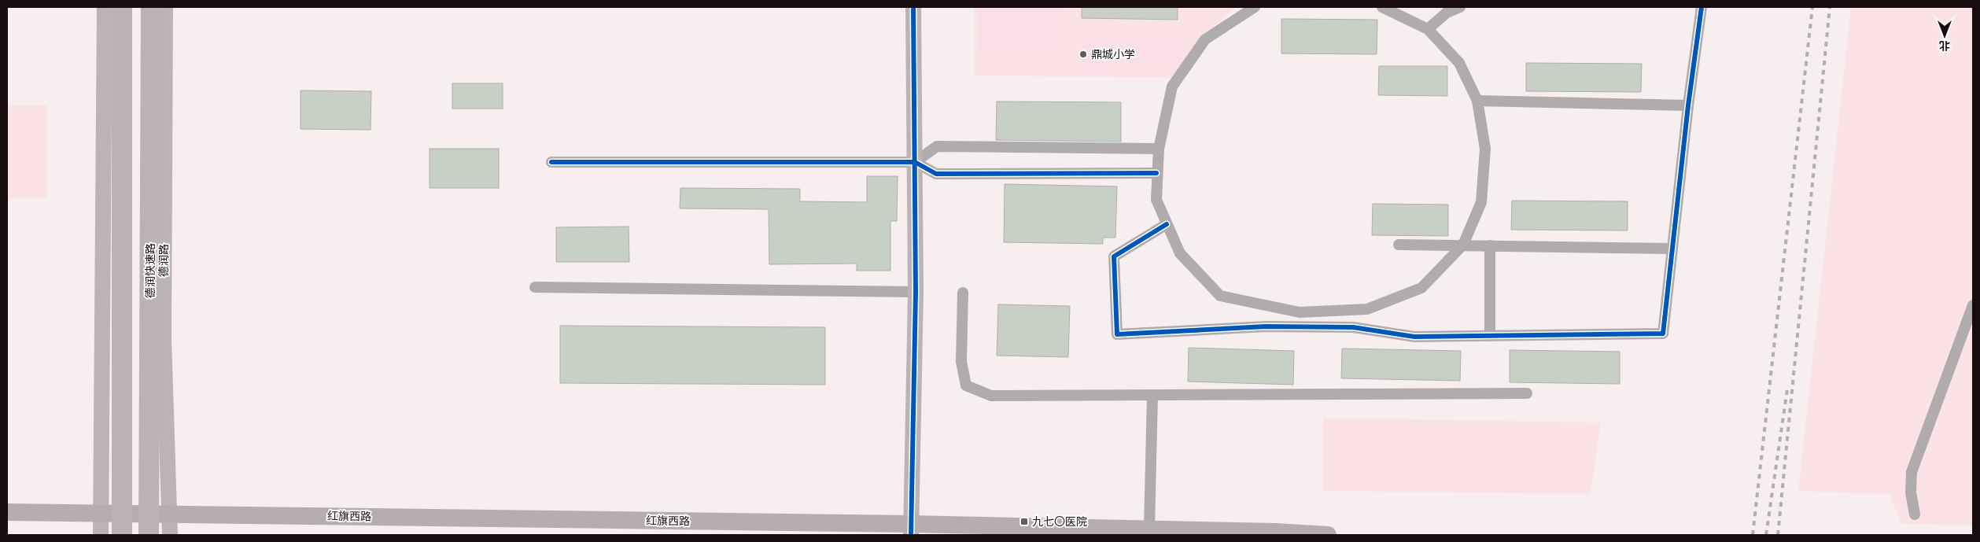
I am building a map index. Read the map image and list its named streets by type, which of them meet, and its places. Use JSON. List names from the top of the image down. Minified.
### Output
{"streets":{"highway":["德润快速路"],"main road":["德润路","红旗西路"]},"crossings":[["德润路","红旗西路"]],"places":{"other":["鼎城小学"],"transit":["九七〇医院"]},"north":"bottom"}
